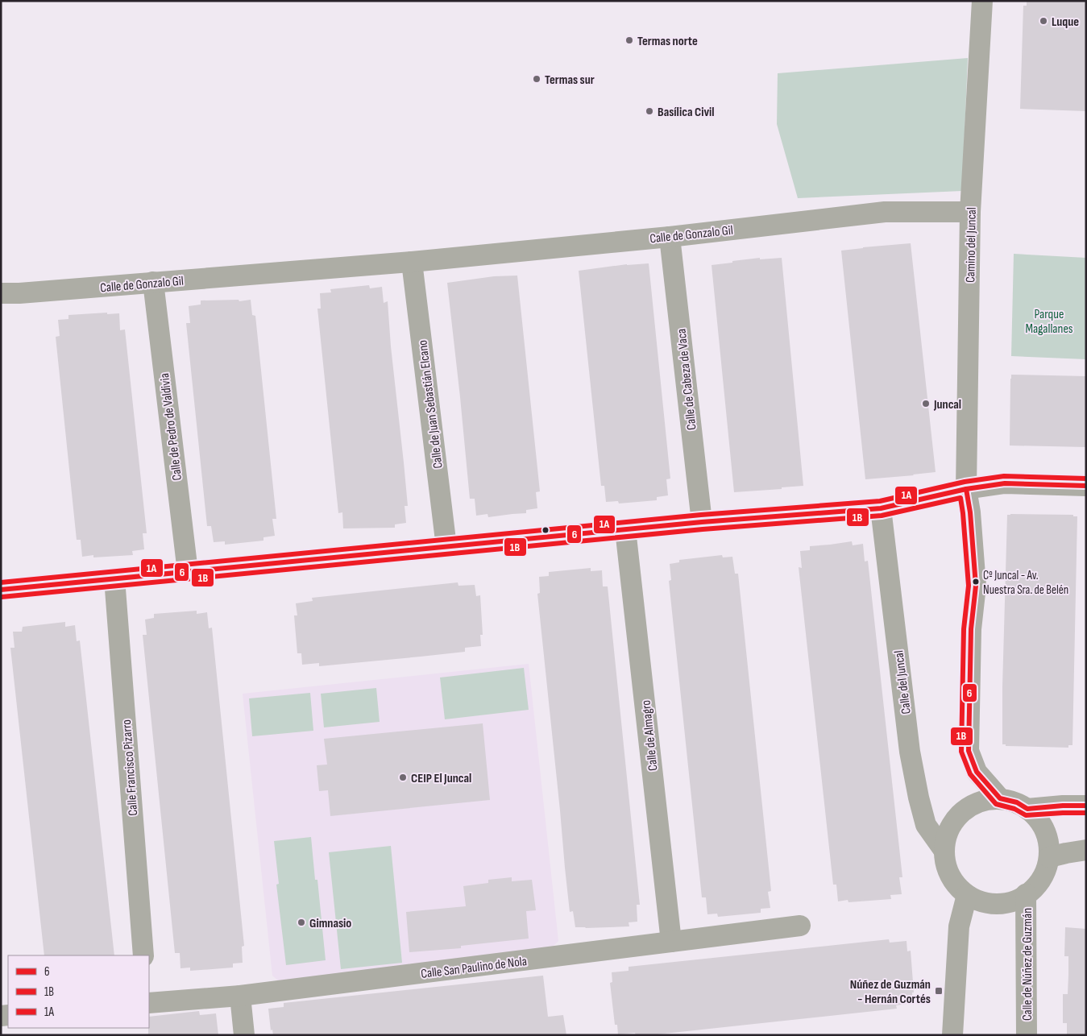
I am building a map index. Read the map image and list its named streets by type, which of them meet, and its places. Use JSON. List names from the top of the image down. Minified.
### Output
{"streets":{"street":["Calle de Gonzalo Gil","Camino del Juncal","Calle de Cabeza de Vaca","Calle de Juan Sebastián Elcano","Calle de Pedro de Valdivia","Calle del Juncal","Calle de Almagro","Calle Francisco Pizarro","Calle de Núñez de Guzmán","Calle San Paulino de Nola"]},"crossings":[["Calle de Gonzalo Gil","Camino del Juncal"],["Calle de Gonzalo Gil","Calle de Cabeza de Vaca"],["Calle de Gonzalo Gil","Calle de Juan Sebastián Elcano"],["Calle de Gonzalo Gil","Calle de Pedro de Valdivia"],["Calle del Juncal","Calle de Núñez de Guzmán"],["Calle de Almagro","Calle San Paulino de Nola"]],"parks":["Parque Magallanes"],"places":{"other":["Luque","Termas norte","Termas sur","Basílica Civil","Juncal","Cº Juncal - Av. Nuestra Sra. de Belén","CEIP El Juncal","Gimnasio"],"transit":["Núñez de Guzmán - Hernán Cortés"]},"lines":["transit line 1A","transit line 6","transit line 1B"],"legend":["6","1B","1A"]}
